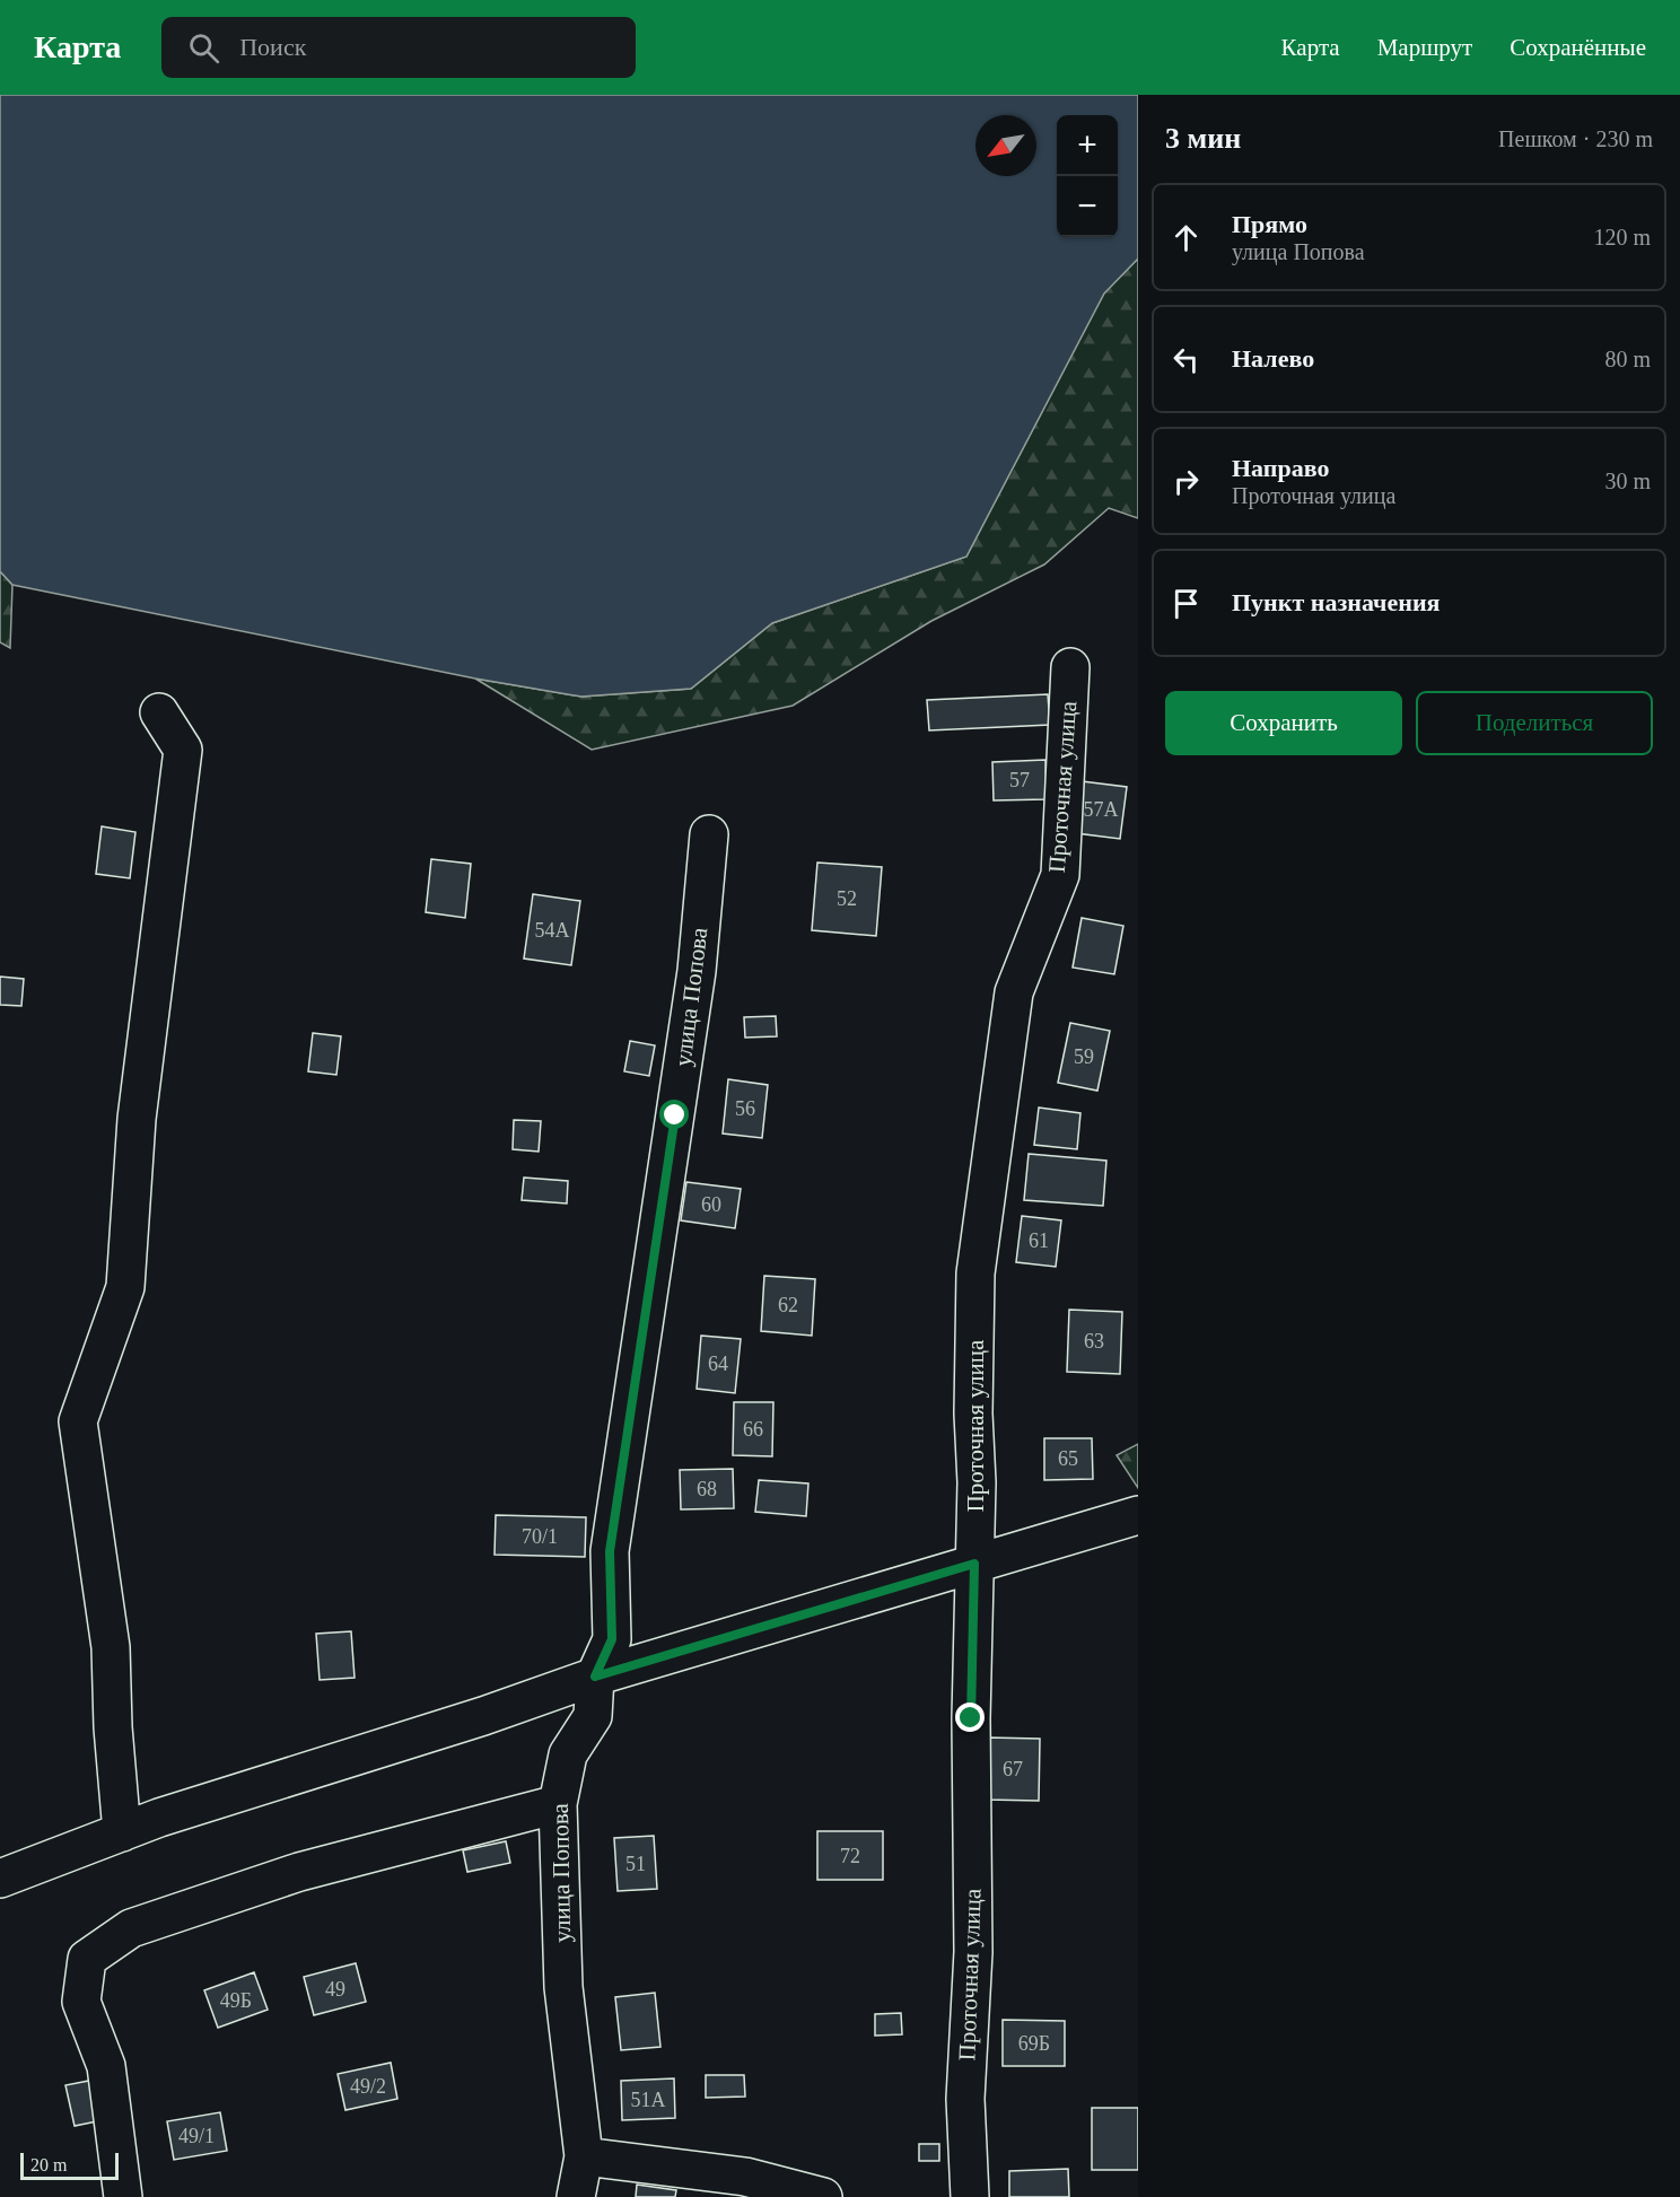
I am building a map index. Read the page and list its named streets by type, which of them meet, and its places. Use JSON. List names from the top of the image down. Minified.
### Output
{"streets":{"street":["Проточная улица","улица Попова"]},"house_numbers":["57","57А","52","54А","59","56","60","61","62","63","64","66","65","68","70/1","67","72","51","49","49Б","69Б","49/2","51А","49/1"],"scale_bar":"20 m","north":"bottom left","page":{"header":"Карта","search":"Поиск","nav":["Карта","Маршрут","Сохранённые"],"heading":["3 мин","Пешком · 230 m"],"map_buttons":["+","−"],"list":[["Прямо","улица Попова","120 m"],["Налево","80 m"],["Направо","Проточная улица","30 m"],"Пункт назначения"],"buttons":["Сохранить","Поделиться"],"scale":"20 m"}}
